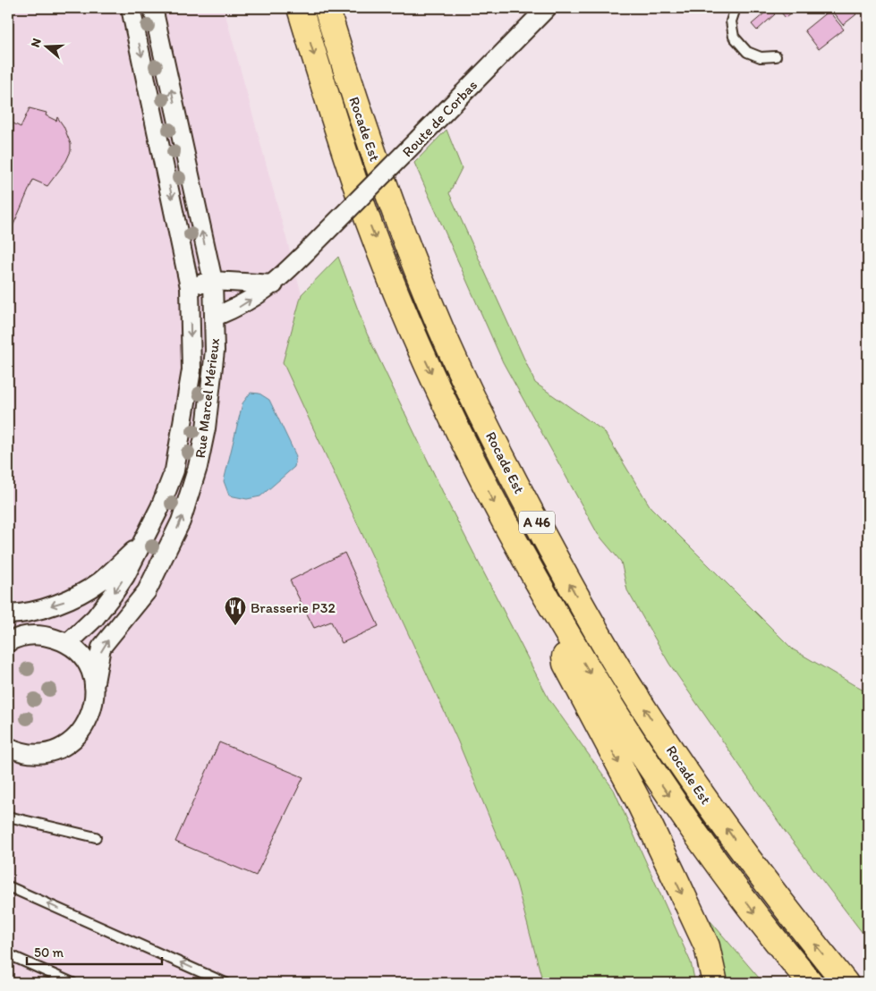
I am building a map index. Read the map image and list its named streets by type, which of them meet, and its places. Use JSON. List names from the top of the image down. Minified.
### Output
{"streets":{"highway":["Rocade Est","A 46"],"street":["Route de Corbas","Rue Marcel Mérieux"]},"crossings":[["Route de Corbas","Rue Marcel Mérieux"]],"places":{"restaurant":["Brasserie P32"]},"scale_bar":"50 m","north":"left"}
